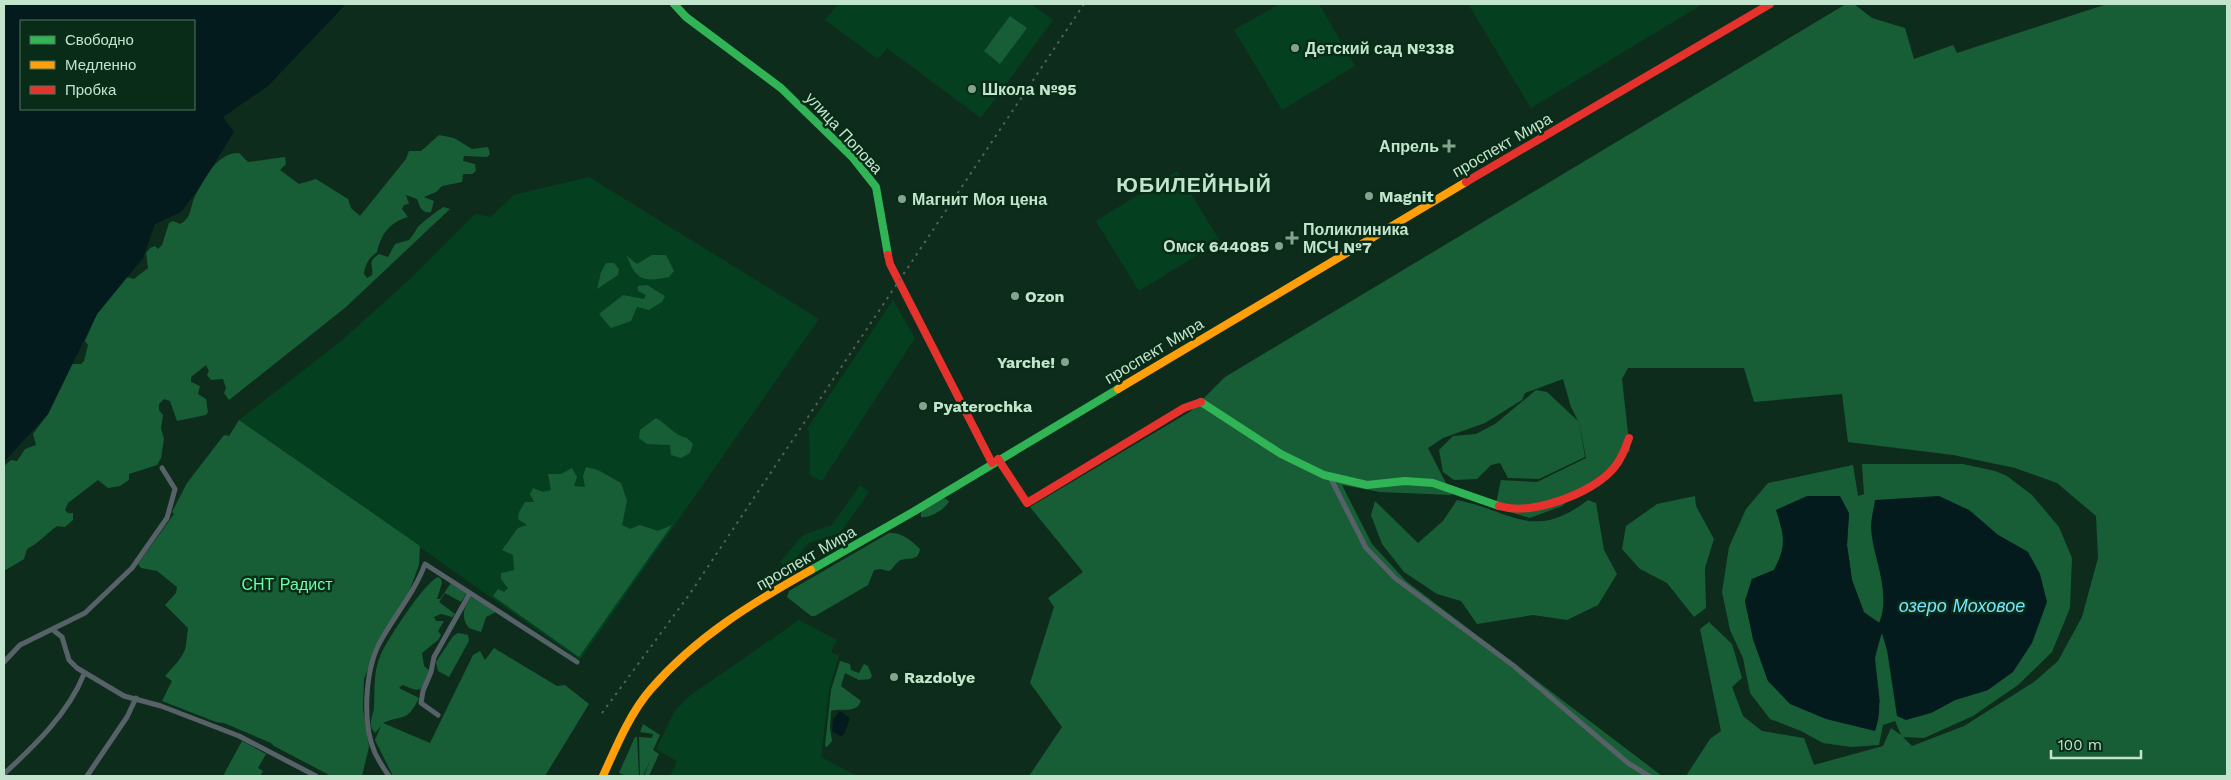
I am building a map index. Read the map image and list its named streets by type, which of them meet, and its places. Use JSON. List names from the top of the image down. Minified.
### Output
{"streets":{"street":["улица Попова","проспект Мира"]},"crossings":[["улица Попова","проспект Мира"]],"districts":["ЮБИЛЕЙНЫЙ"],"water":["озеро Моховое"],"parks":["СНТ Радист"],"places":{"other":["Детский сад №338","Школа №95","Magnit","Магнит Моя цена","Омск 644085","Ozon","Yarche!","Pyaterochka","Razdolye"],"health":["Апрель","Поликлиника МСЧ №7"]},"legend":["Свободно","Медленно","Пробка"],"scale_bar":"100 m"}
